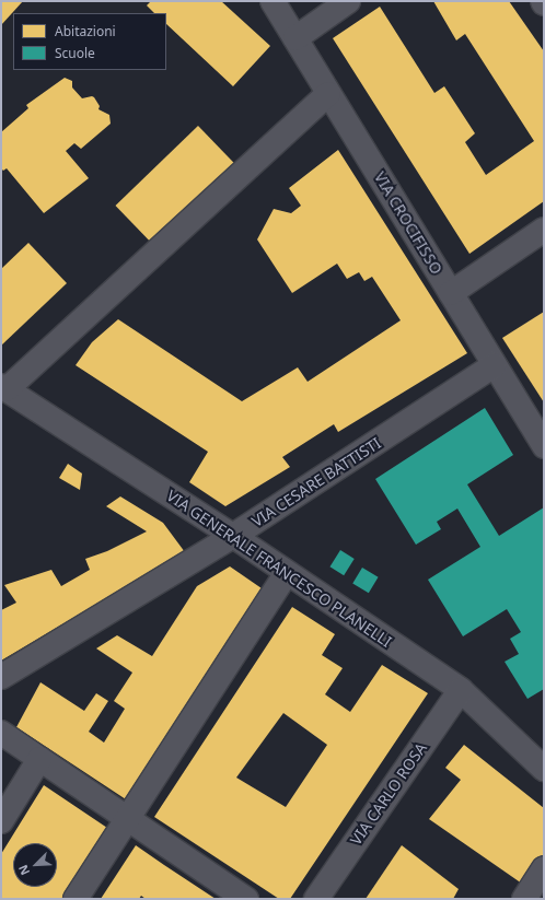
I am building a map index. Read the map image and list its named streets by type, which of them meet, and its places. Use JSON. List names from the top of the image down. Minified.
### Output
{"streets":{"street":["VIA CROCIFISSO","VIA CESARE BATTISTI","VIA GENERALE FRANCESCO PLANELLI","VIA CARLO ROSA"]},"crossings":[["VIA CROCIFISSO","VIA CESARE BATTISTI"],["VIA CESARE BATTISTI","VIA GENERALE FRANCESCO PLANELLI"],["VIA GENERALE FRANCESCO PLANELLI","VIA CARLO ROSA"]],"legend":["Abitazioni","Scuole"],"north":"bottom left"}
